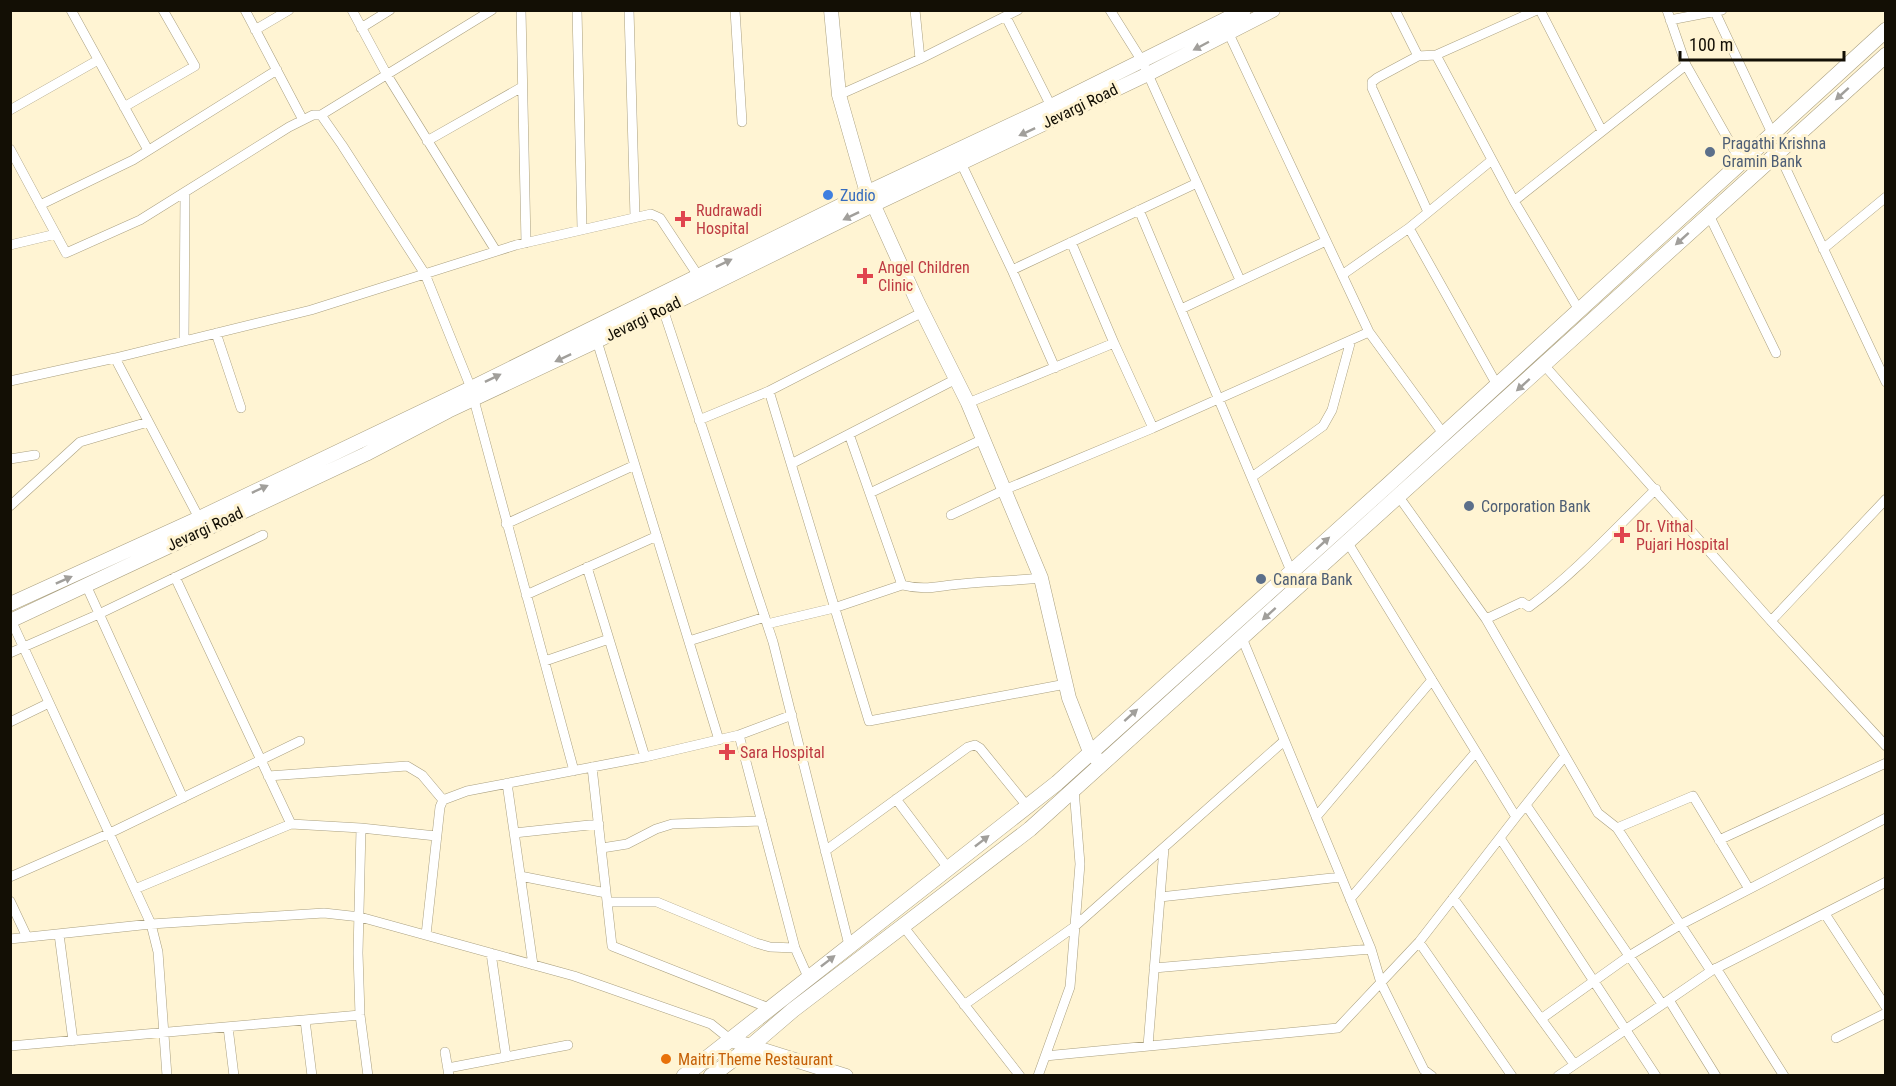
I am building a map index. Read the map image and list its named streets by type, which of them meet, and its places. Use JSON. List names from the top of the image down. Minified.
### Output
{"streets":{"main road":["Jevargi Road"]},"places":{"other":["Pragathi Krishna Gramin Bank","Zudio","Corporation Bank","Canara Bank","Maitri Theme Restaurant"],"health":["Rudrawadi Hospital","Angel Children Clinic","Dr. Vithal Pujari Hospital","Sara Hospital"]},"scale_bar":"100 m"}
